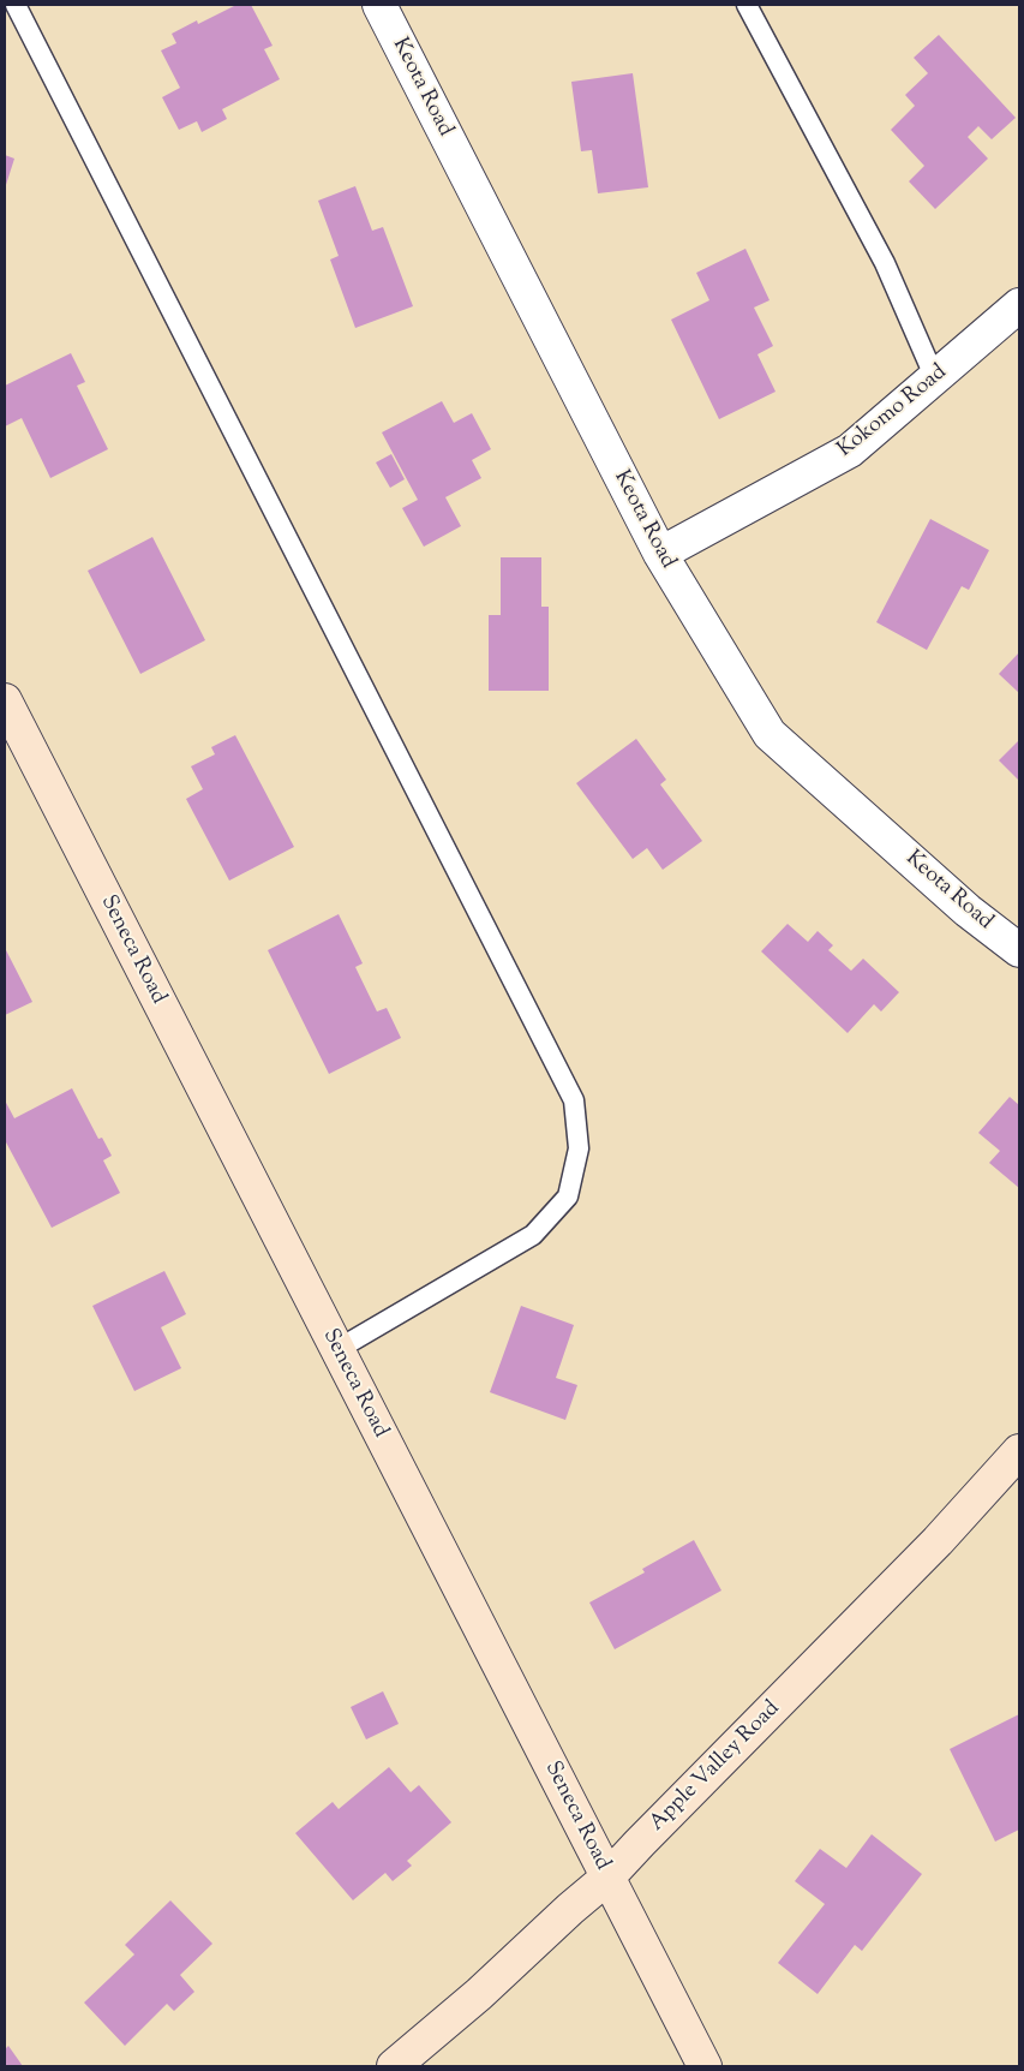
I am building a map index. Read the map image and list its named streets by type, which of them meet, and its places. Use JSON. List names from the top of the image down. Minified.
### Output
{"streets":{"street":["Keota Road","Kokomo Road","Seneca Road","Apple Valley Road"]},"crossings":[["Keota Road","Kokomo Road"],["Seneca Road","Apple Valley Road"]]}
